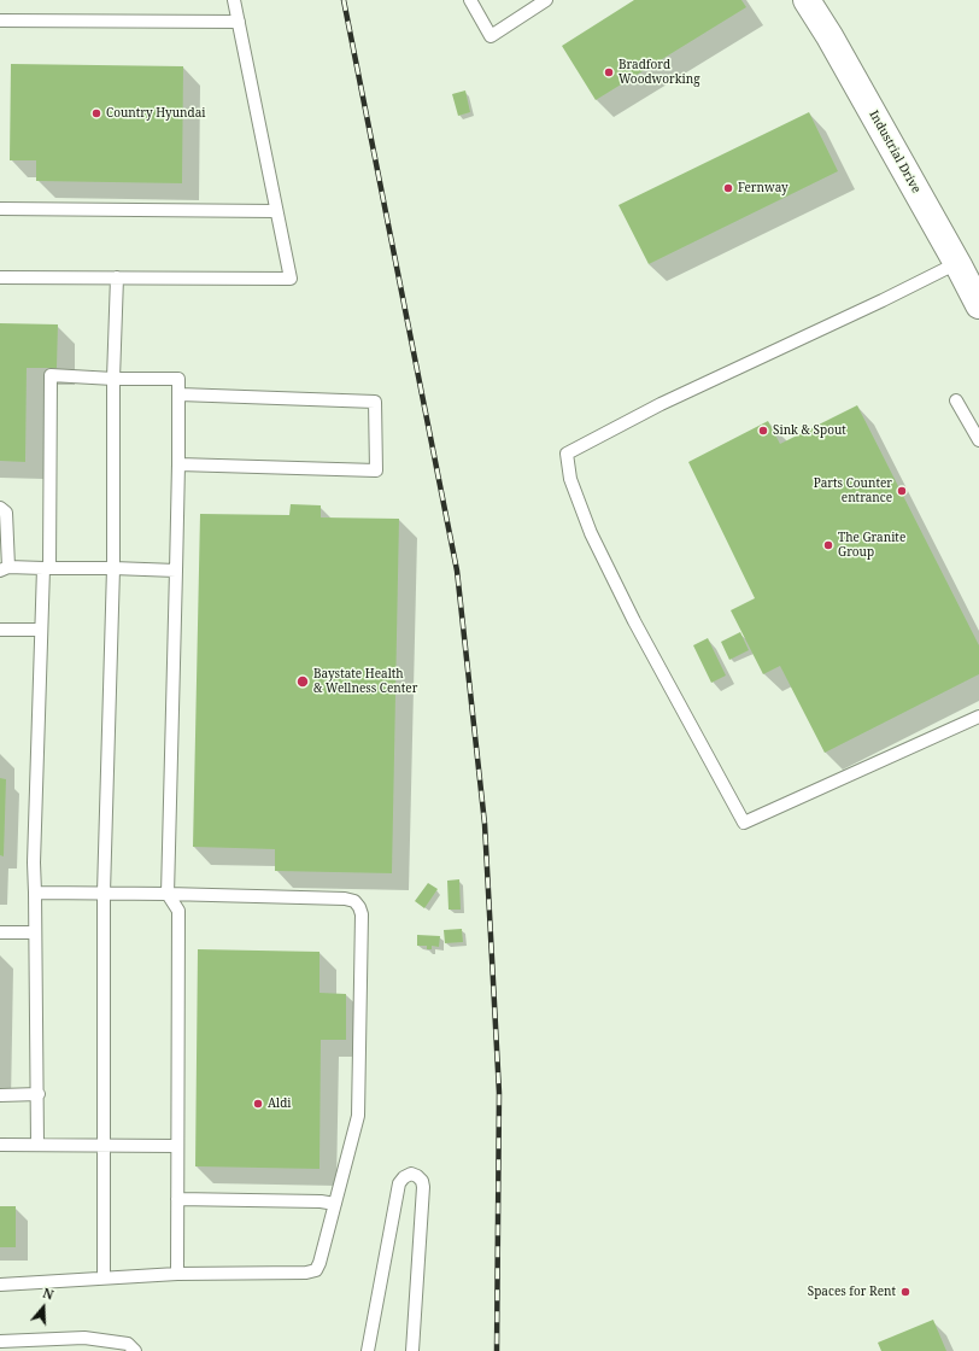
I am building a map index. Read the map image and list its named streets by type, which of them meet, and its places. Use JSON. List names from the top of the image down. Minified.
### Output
{"streets":{"street":["Industrial Drive"]},"places":["Bradford Woodworking","Country Hyundai","Fernway","Sink & Spout","Parts Counter entrance","The Granite Group","Baystate Health & Wellness Center","Aldi","Spaces for Rent"],"north":"top"}
